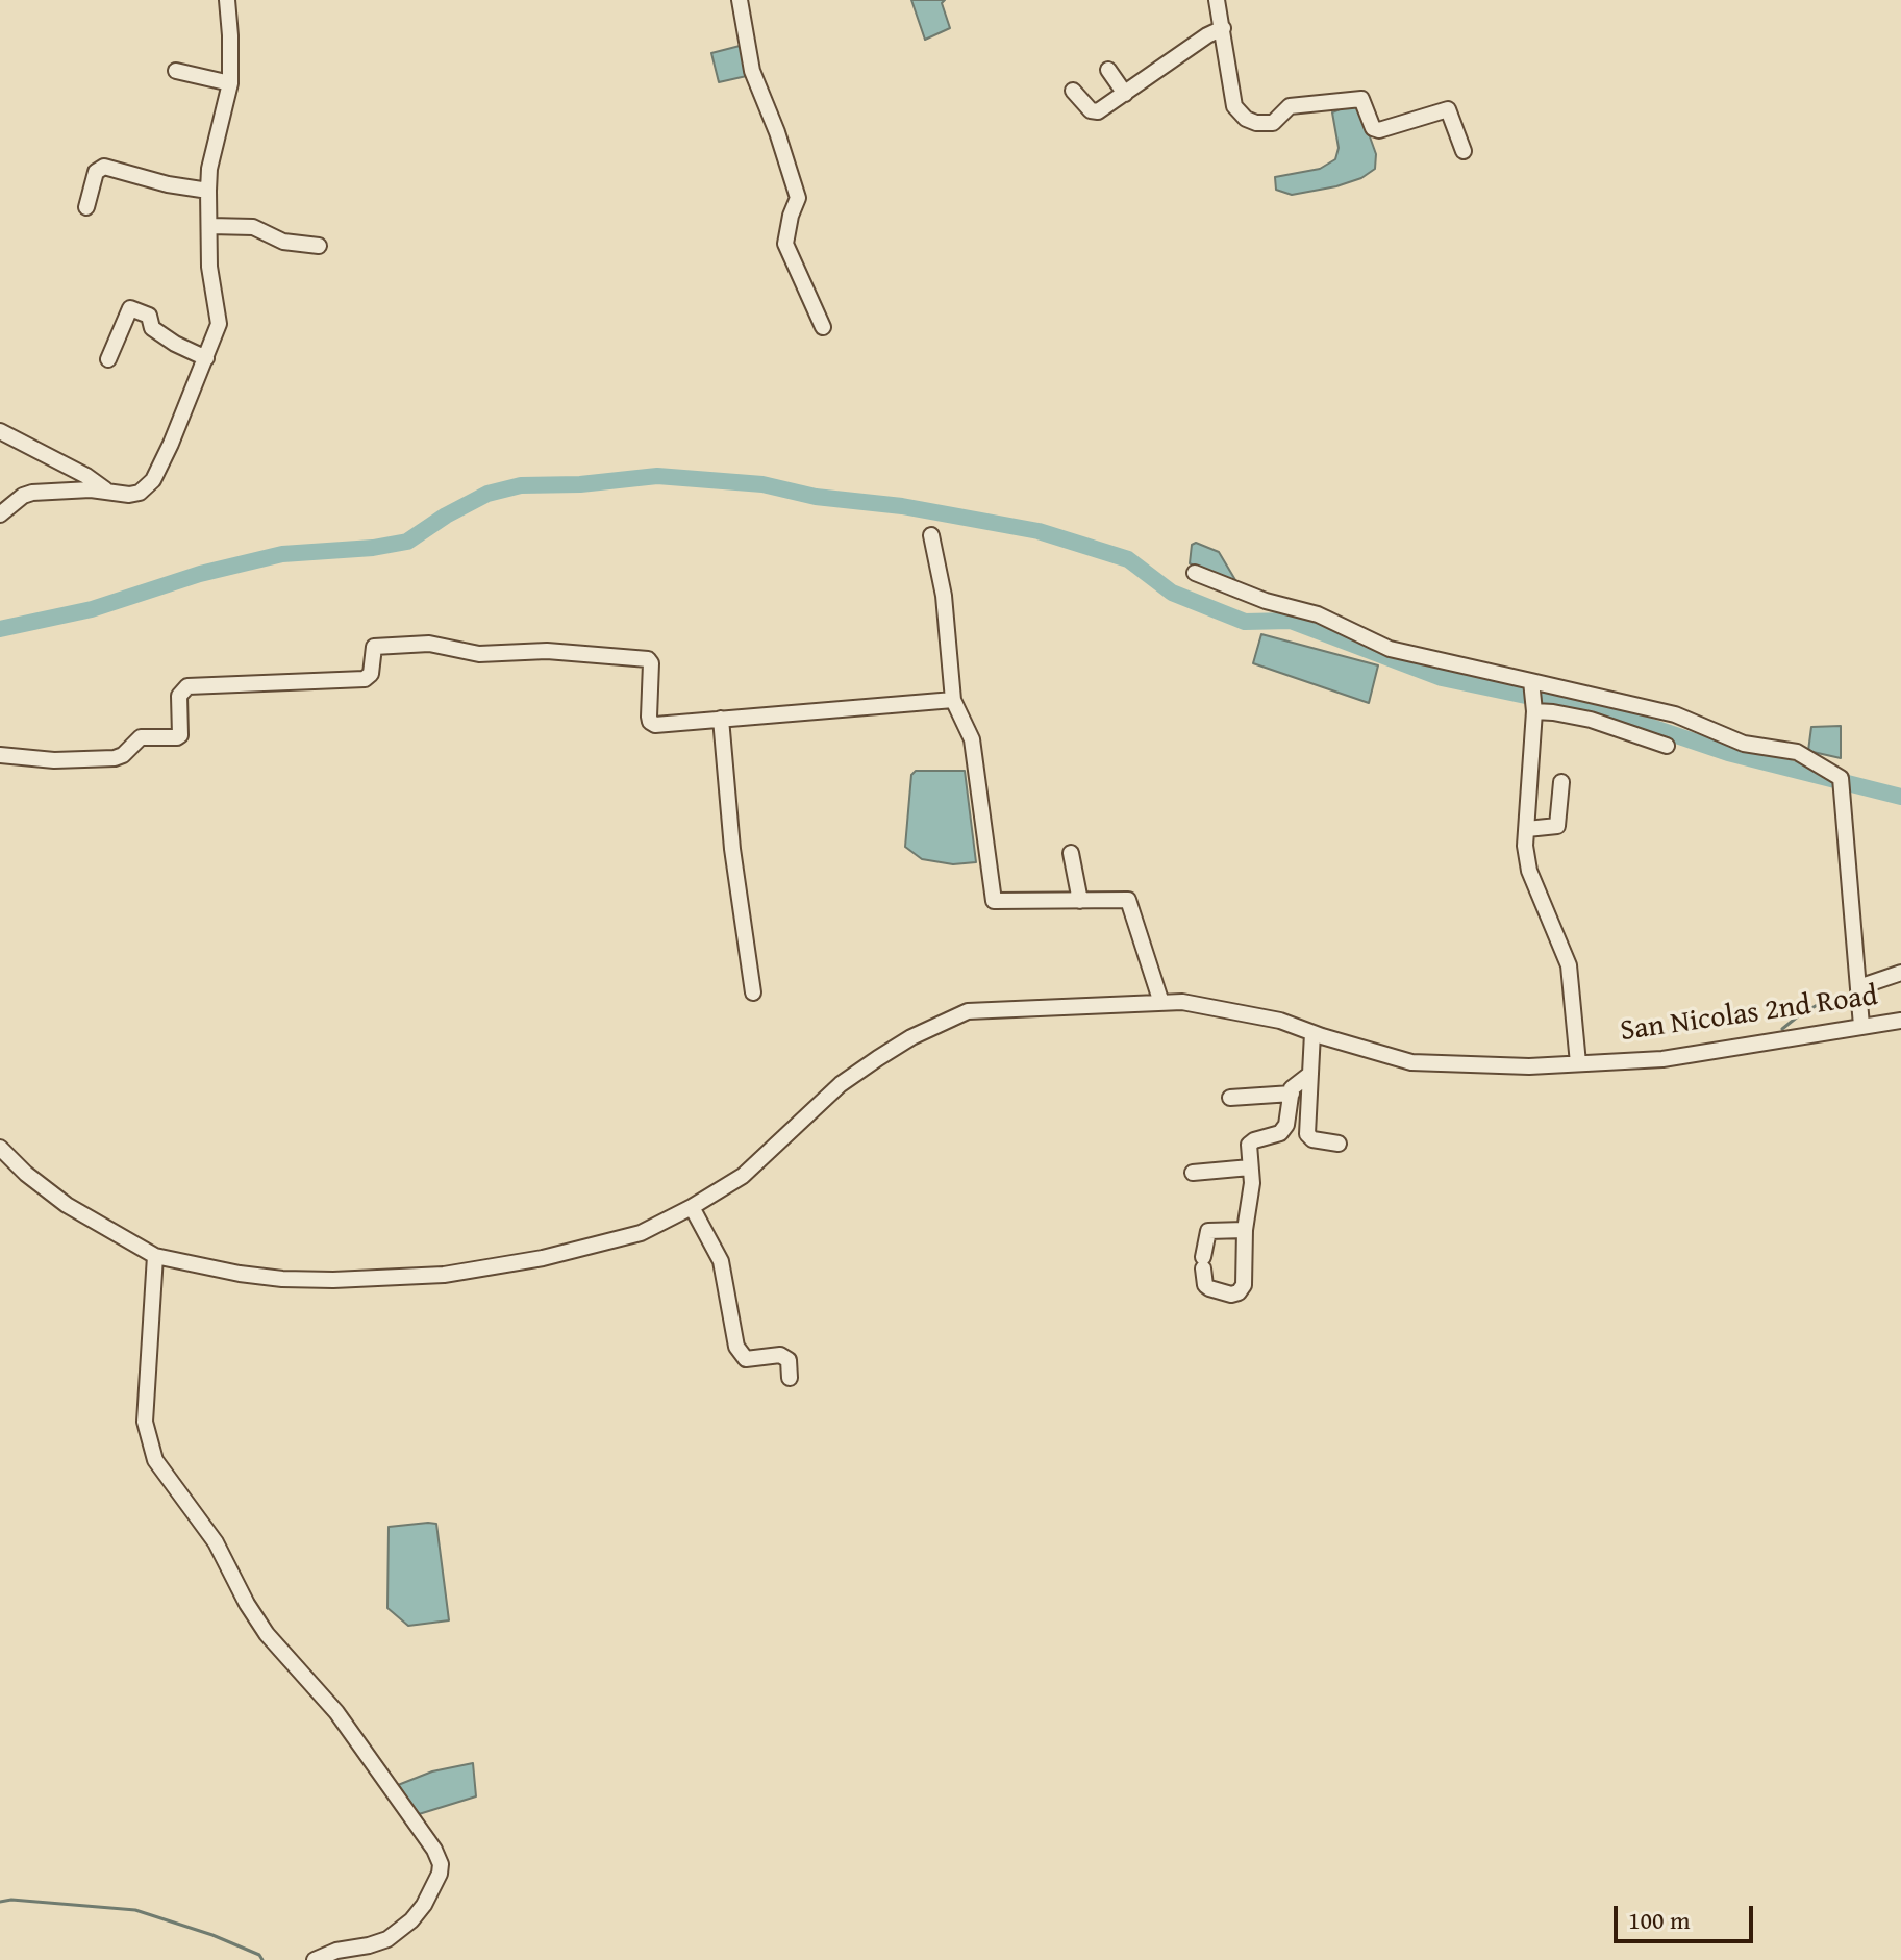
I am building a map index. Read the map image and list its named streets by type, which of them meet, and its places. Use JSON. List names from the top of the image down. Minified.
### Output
{"streets":{"street":["San Nicolas 2nd Road"]},"scale_bar":"100 m"}
